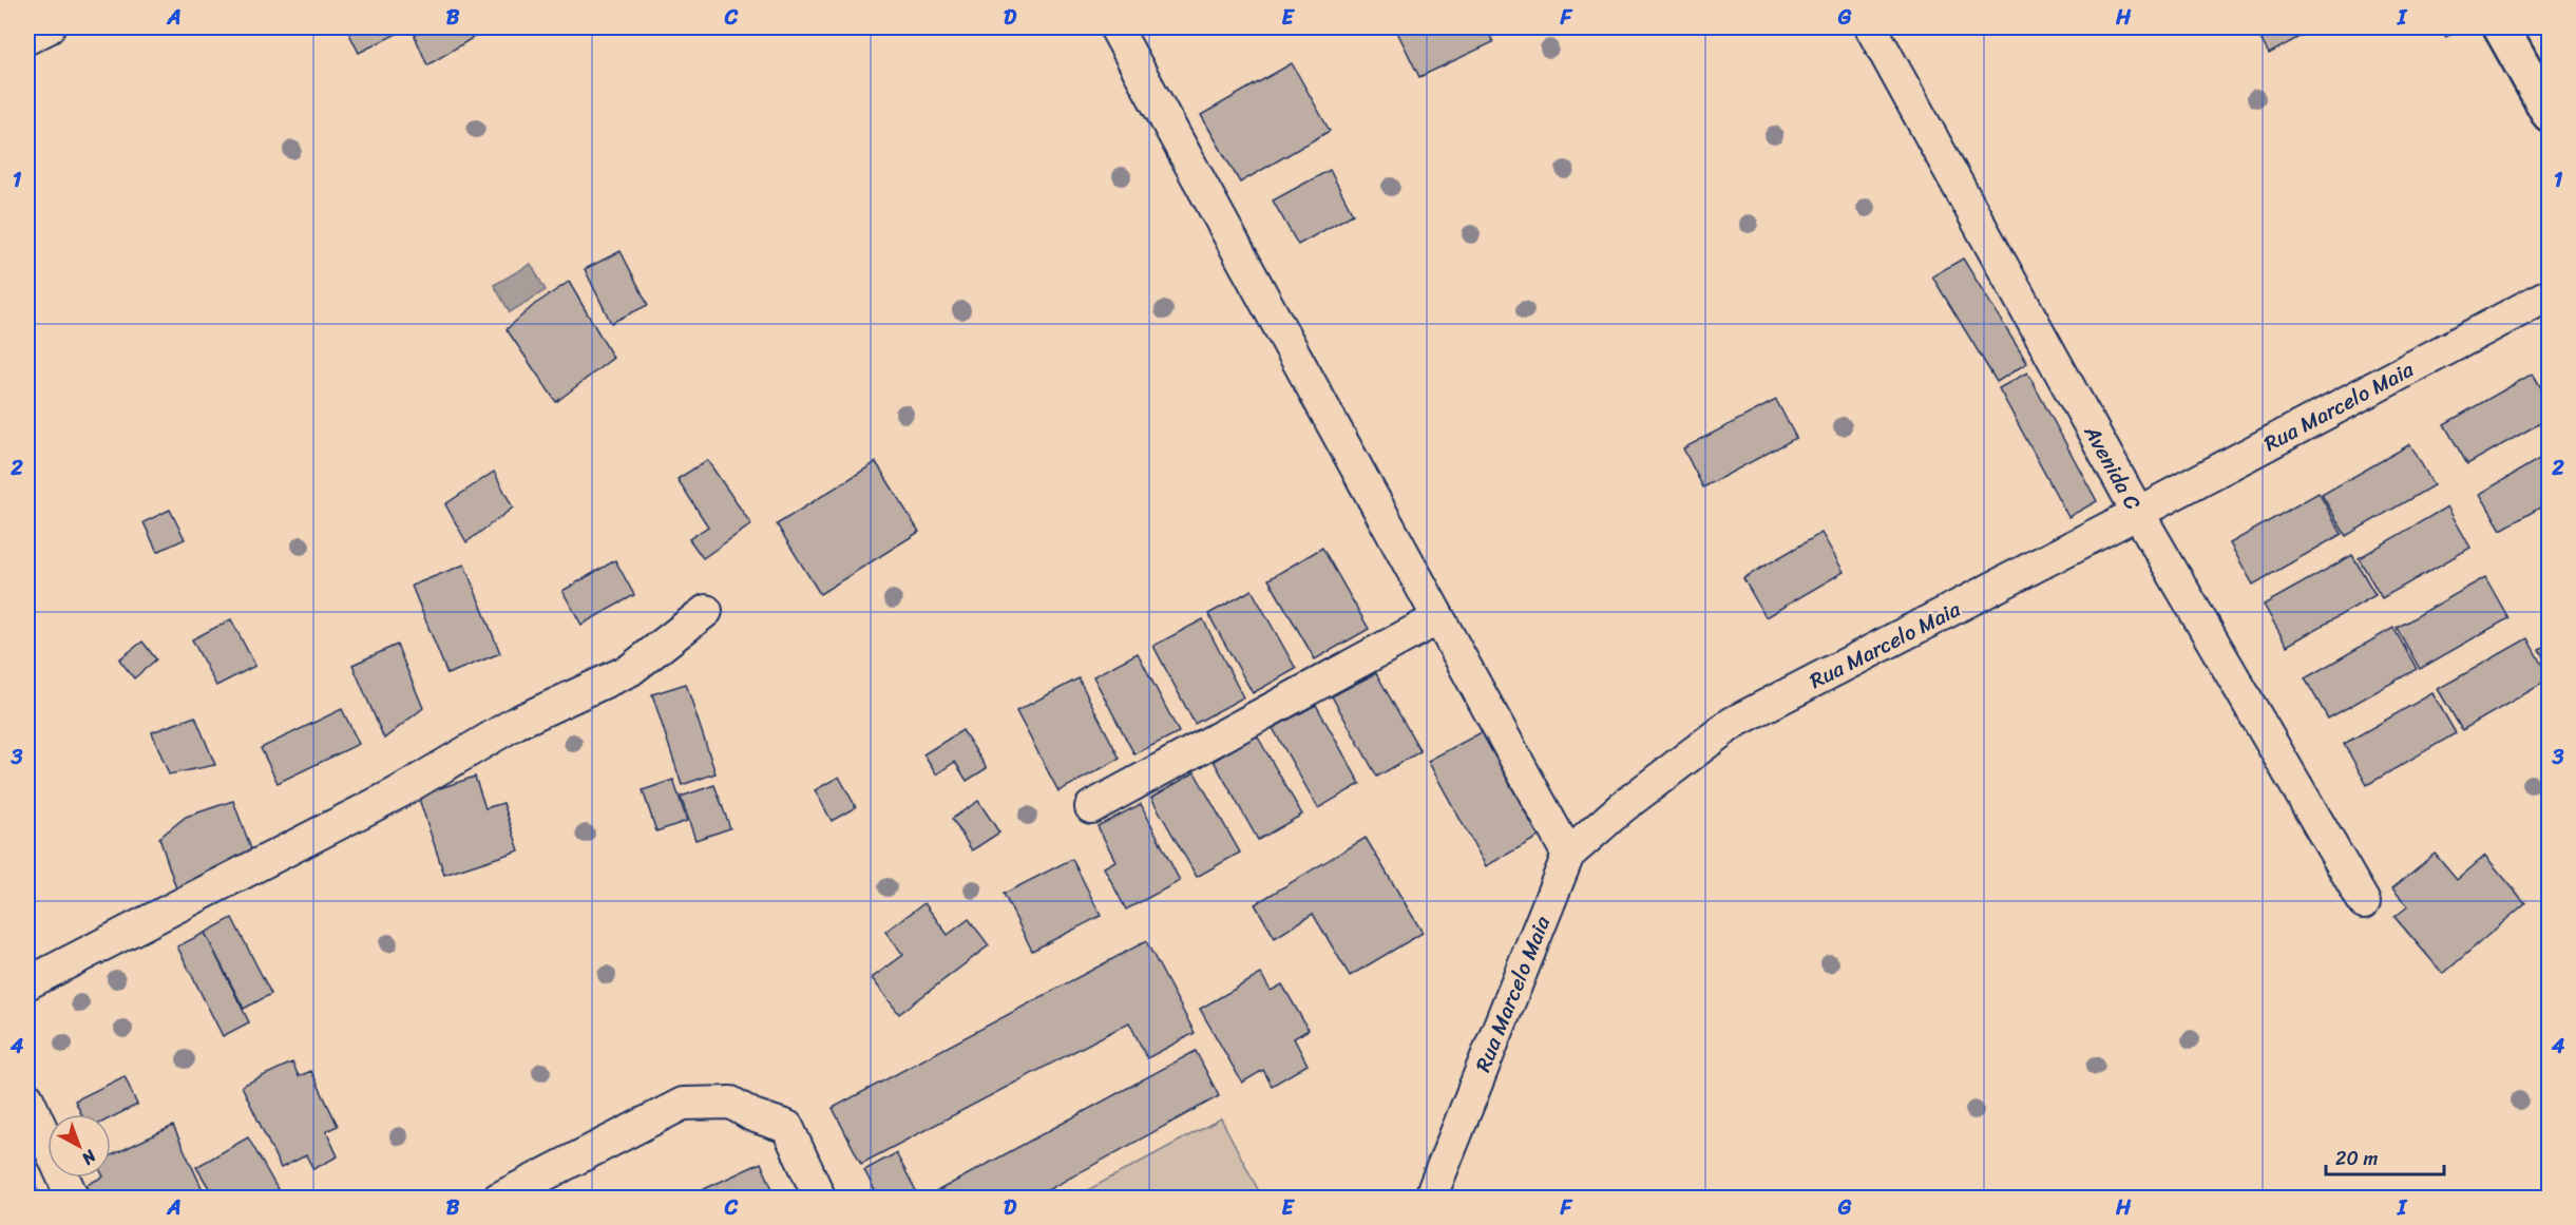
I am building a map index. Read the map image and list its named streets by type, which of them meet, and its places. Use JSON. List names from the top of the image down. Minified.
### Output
{"streets":{"street":["Rua Marcelo Maia","Avenida C"]},"crossings":[["Rua Marcelo Maia","Avenida C"]],"scale_bar":"20 m","north":"bottom right","grid":{"columns":["A","B","C","D","E","F","G","H","I"],"rows":["1","2","3","4"]}}
